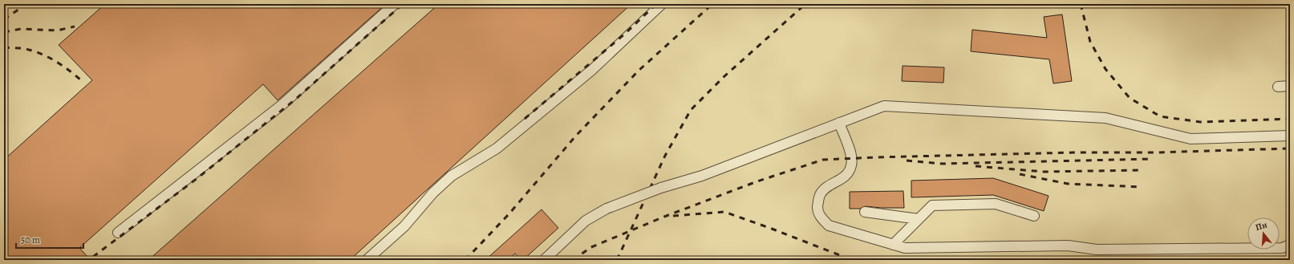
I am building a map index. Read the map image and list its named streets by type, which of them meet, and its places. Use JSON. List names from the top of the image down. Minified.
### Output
{"scale_bar":"50 m","north":"top"}
